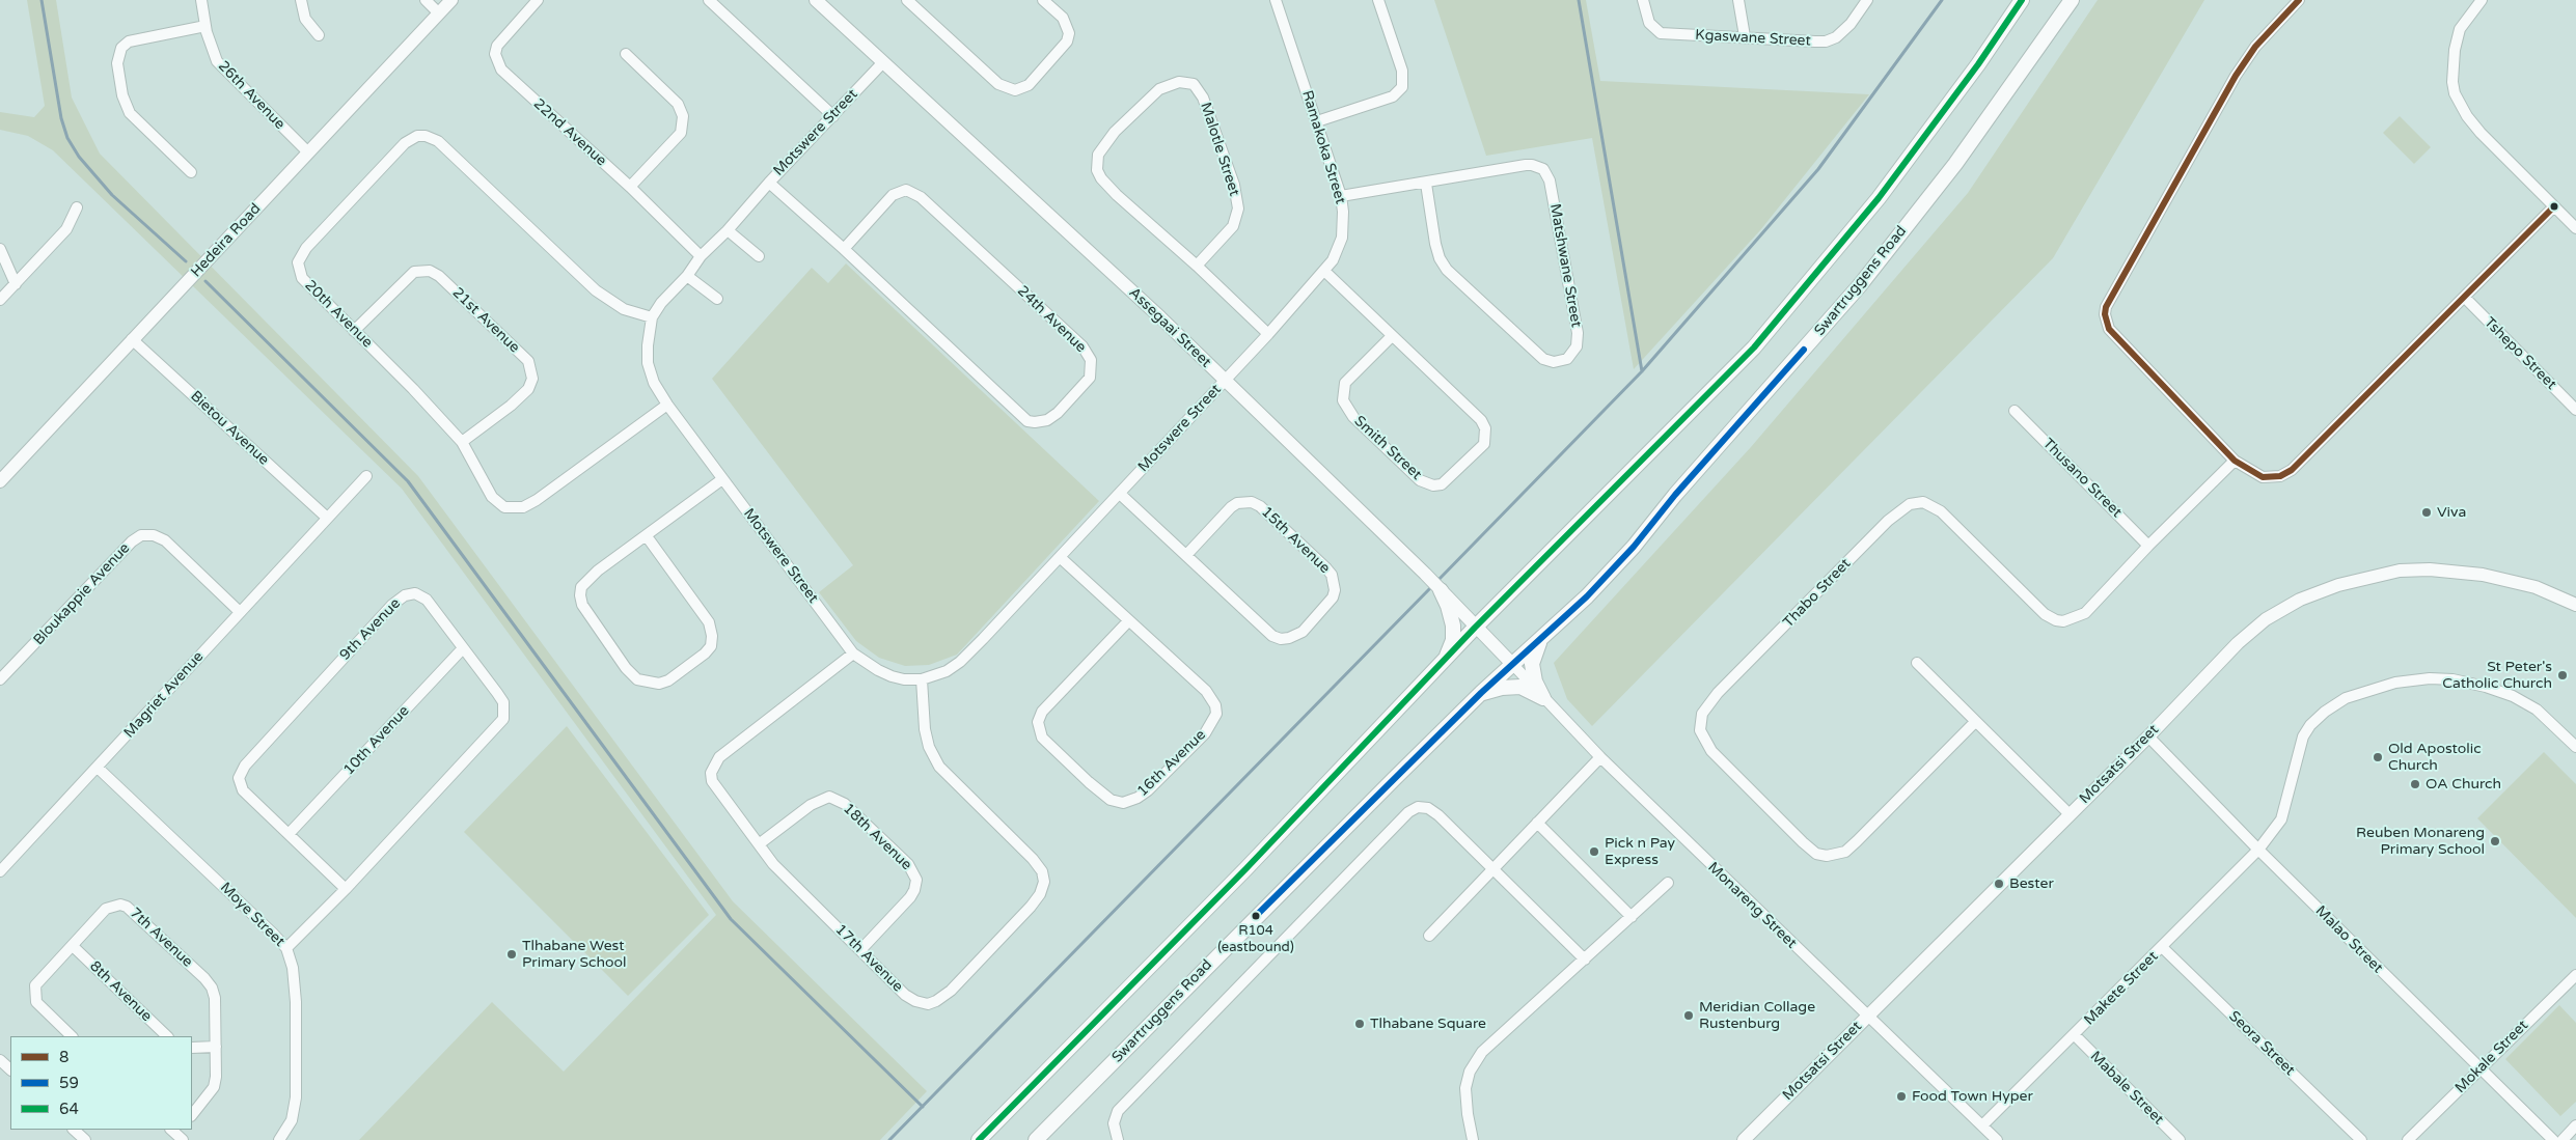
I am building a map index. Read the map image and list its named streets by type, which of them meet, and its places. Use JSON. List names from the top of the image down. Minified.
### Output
{"streets":{"main road":["Swartruggens Road"],"street":["Kgaswane Street","26th Avenue","22nd Avenue","Motswere Street","Ramakoka Street","Malotle Street","Hedeira Road","Matshwane Street","20th Avenue","24th Avenue","21st Avenue","Assegaai Street","Tshepo Street","Bietou Avenue","Smith Street","Thusano Street","15th Avenue","Thabo Street","Bloukappie Avenue","9th Avenue","Magriet Avenue","10th Avenue","16th Avenue","Motsatsi Street","18th Avenue","Monareng Street","Moye Street","7th Avenue","Malao Street","17th Avenue","Makete Street","8th Avenue","Seora Street","Mokale Street","Mabale Street"]},"crossings":[["26th Avenue","Hedeira Road"],["22nd Avenue","Motswere Street"],["Motswere Street","Ramakoka Street"],["Motswere Street","20th Avenue"],["Motswere Street","24th Avenue"],["Motswere Street","Assegaai Street"],["Motswere Street","15th Avenue"],["Motswere Street","16th Avenue"],["Motswere Street","17th Avenue"],["Ramakoka Street","Malotle Street"],["Ramakoka Street","Matshwane Street"],["Ramakoka Street","Assegaai Street"],["Ramakoka Street","Smith Street"],["Hedeira Road","Bietou Avenue"],["Swartruggens Road","Assegaai Street"],["Swartruggens Road","Monareng Street"],["20th Avenue","21st Avenue"],["Assegaai Street","Monareng Street"],["Bietou Avenue","Magriet Avenue"],["Thusano Street","Thabo Street"],["Bloukappie Avenue","Magriet Avenue"],["9th Avenue","10th Avenue"],["9th Avenue","Moye Street"],["Magriet Avenue","Moye Street"],["Motsatsi Street","Monareng Street"],["Motsatsi Street","Malao Street"],["18th Avenue","17th Avenue"],["Monareng Street","Makete Street"],["7th Avenue","8th Avenue"],["Malao Street","Makete Street"],["Malao Street","Mokale Street"],["Makete Street","Seora Street"],["Makete Street","Mabale Street"]],"places":["Viva","St Peter's Catholic Church","Old Apostolic Church","OA Church","Reuben Monareng Primary School","Pick n Pay Express","Bester","R104 (eastbound)","Tlhabane West Primary School","Meridian Collage Rustenburg","Tlhabane Square","Food Town Hyper"],"lines":["transit line 8","transit line 64","transit line 59"],"legend":["8","59","64"]}
